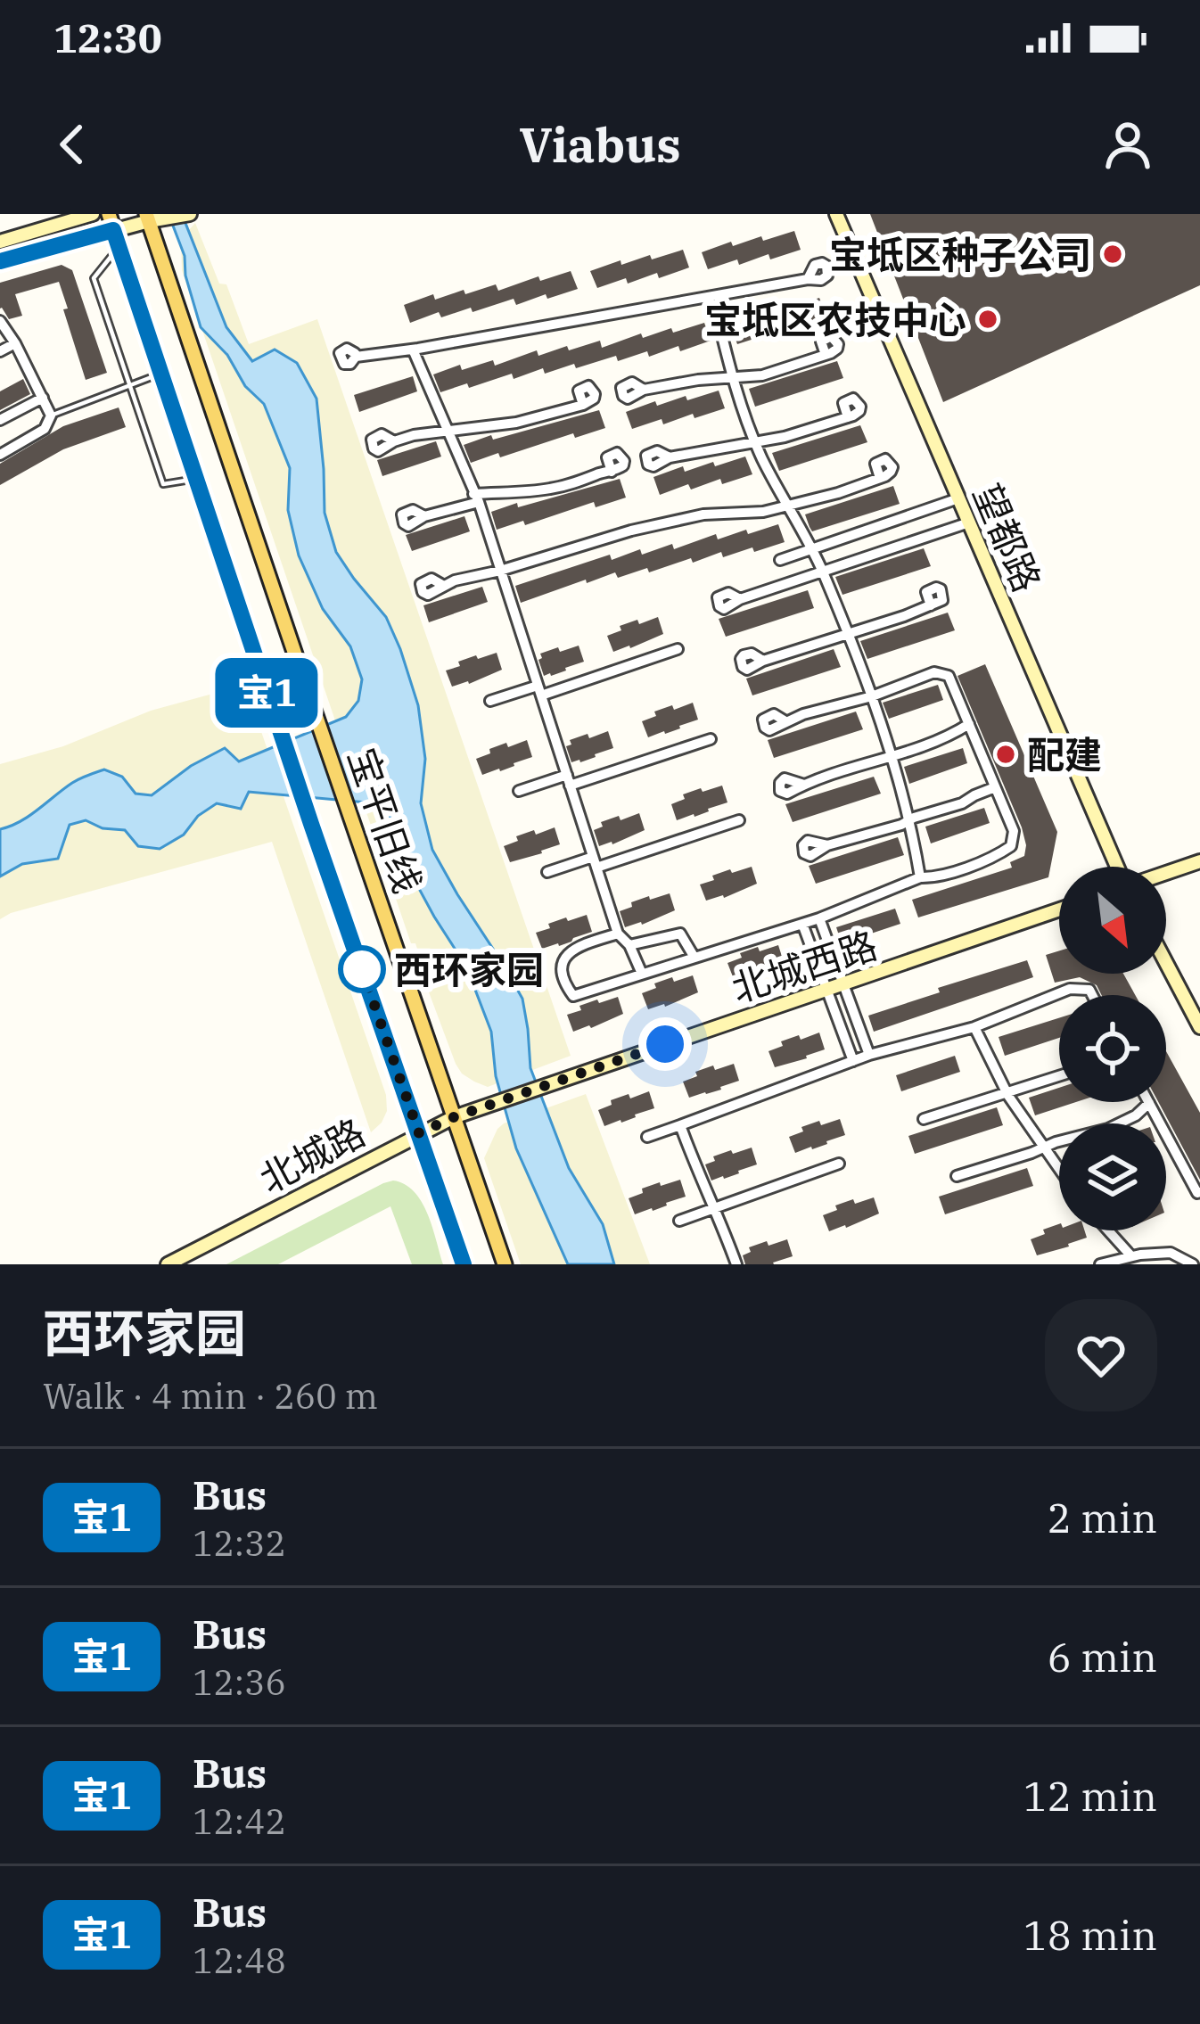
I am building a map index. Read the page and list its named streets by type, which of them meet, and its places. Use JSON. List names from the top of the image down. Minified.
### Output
{"streets":{"main road":["宝平旧线"],"street":["望都路","北城西路","北城路"]},"crossings":[["宝平旧线","北城路"],["北城西路","北城路"]],"places":["宝坻区种子公司","宝坻区农技中心","配建","西环家园"],"lines":["bus line 宝1"],"north":"bottom right","page":{"status":"12:30","header":"Viabus","on_map":"宝1","heading":["西环家园","Walk · 4 min · 260 m"],"list":[{"mark":"宝1","name":"Bus","note":"12:32","value":"2 min"},{"mark":"宝1","name":"Bus","note":"12:36","value":"6 min"},{"mark":"宝1","name":"Bus","note":"12:42","value":"12 min"},{"mark":"宝1","name":"Bus","note":"12:48","value":"18 min"}]}}
